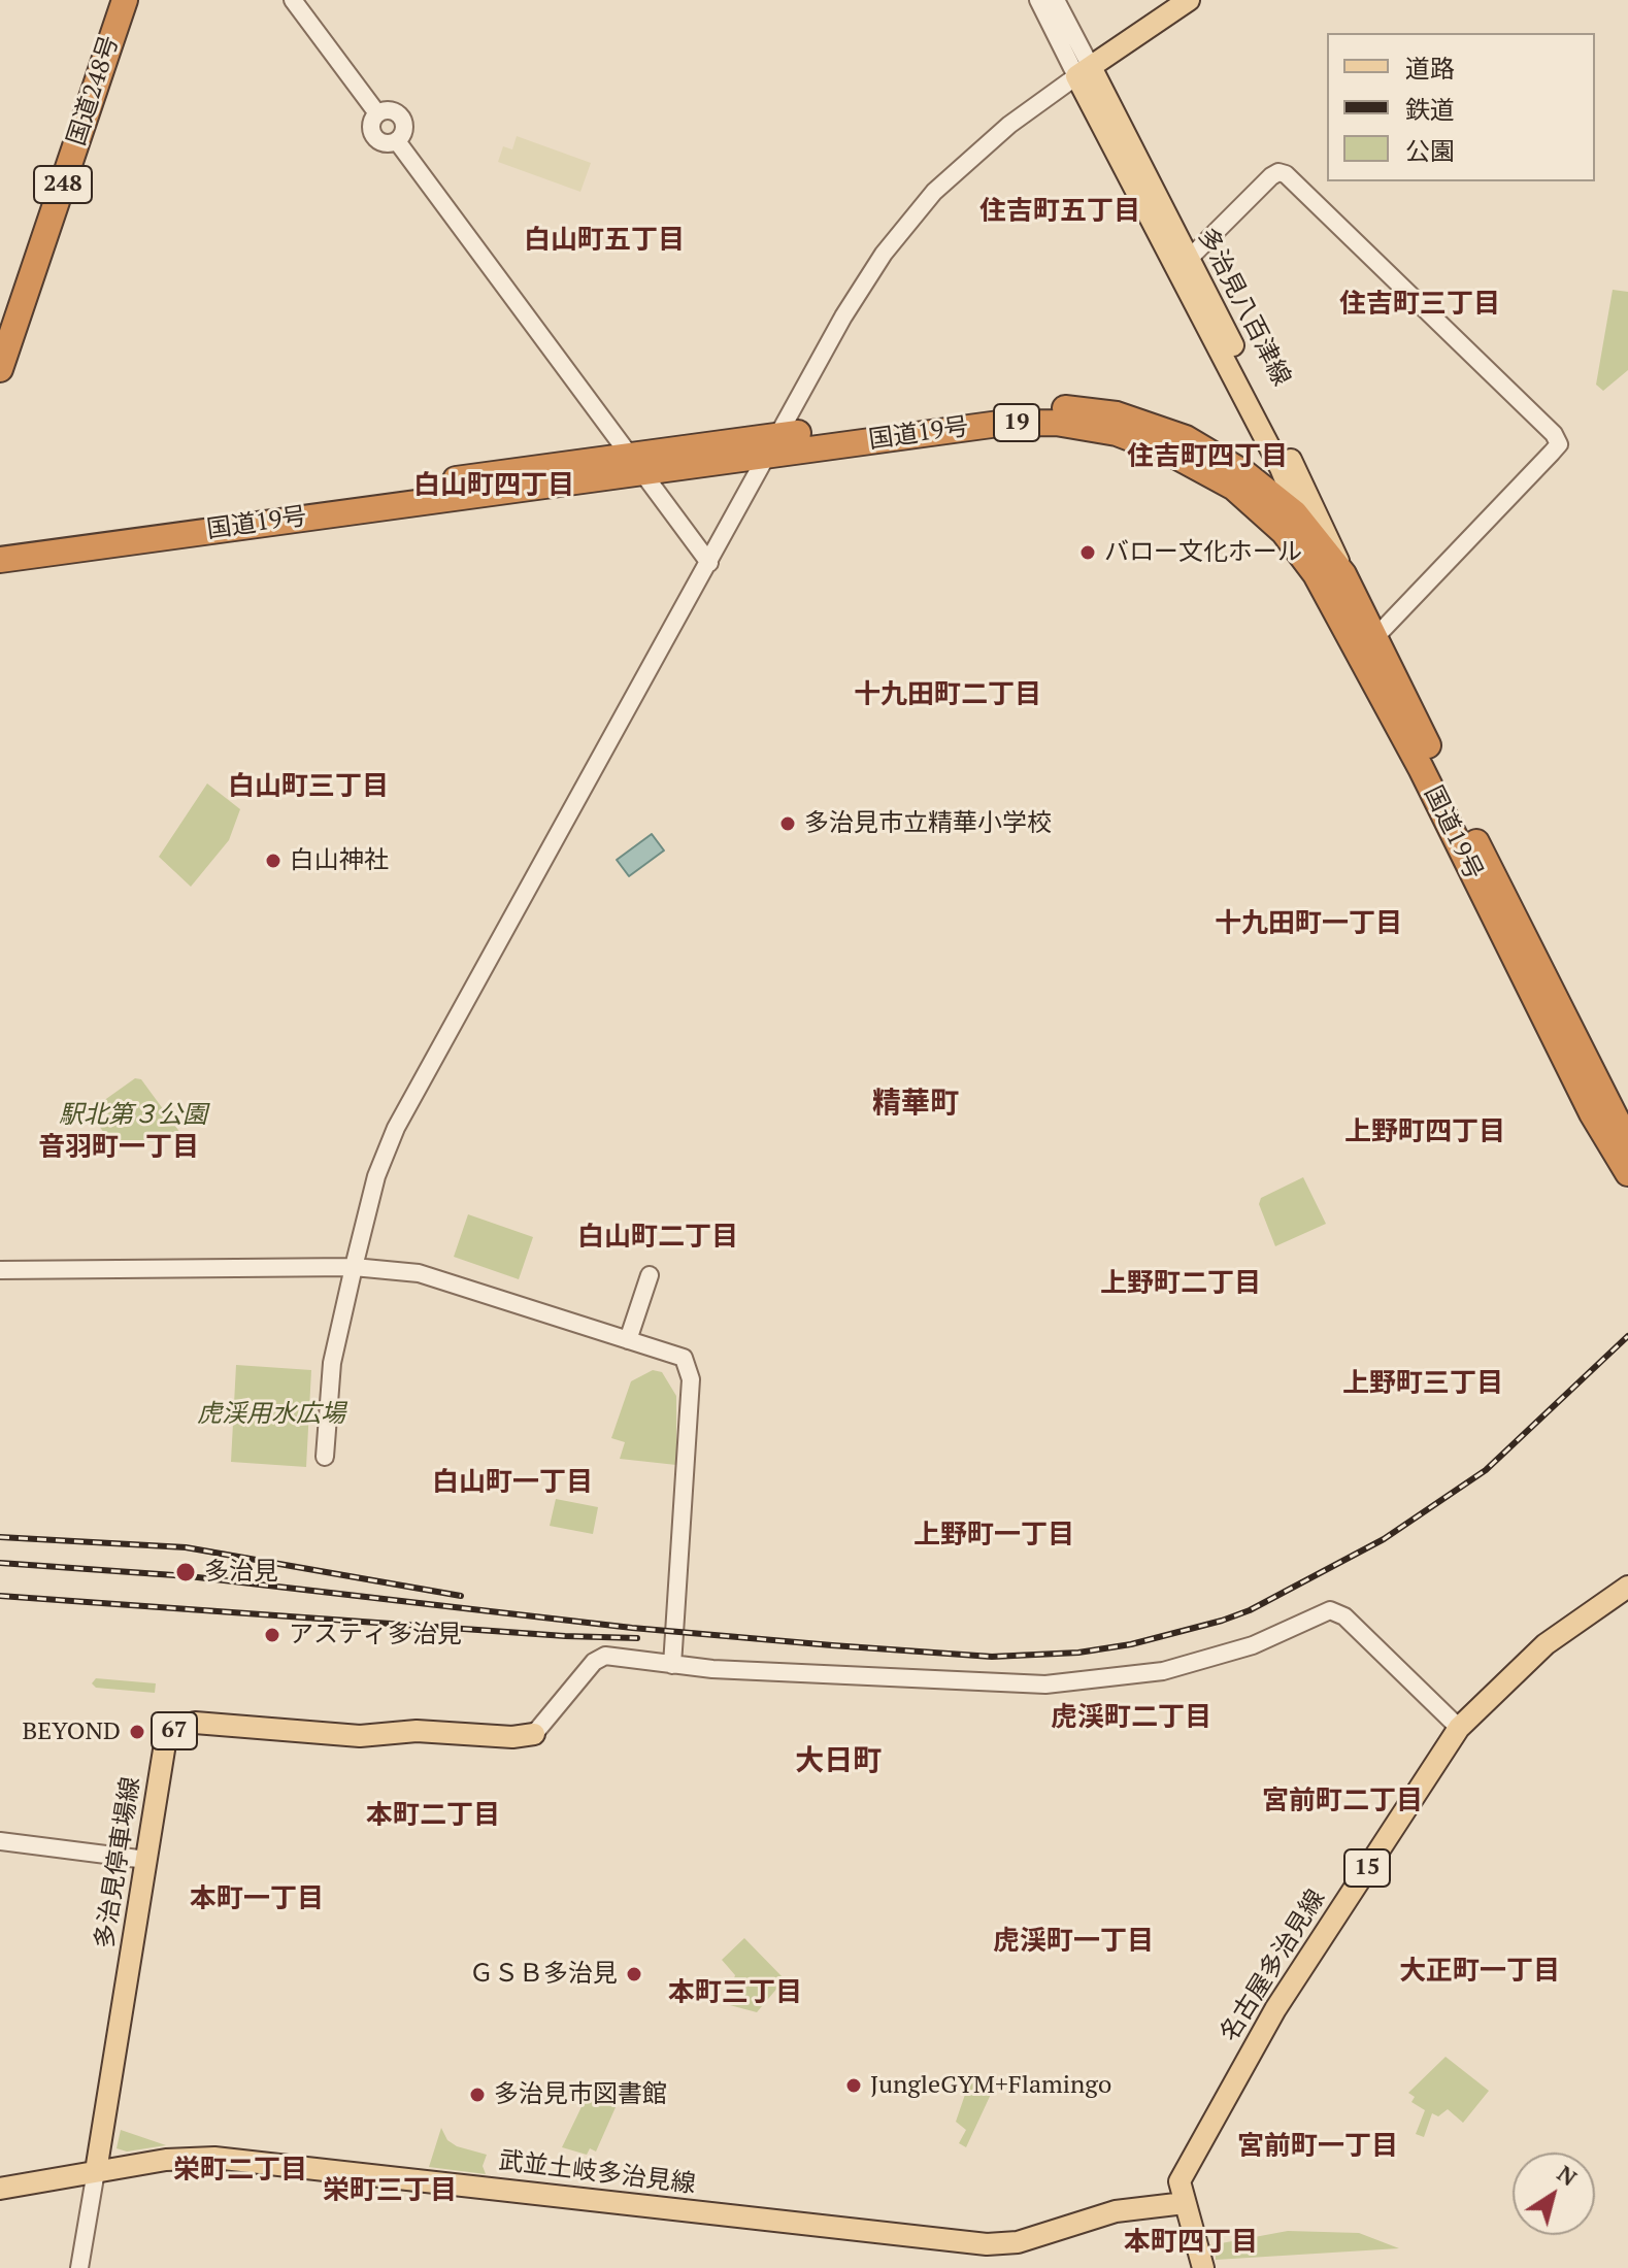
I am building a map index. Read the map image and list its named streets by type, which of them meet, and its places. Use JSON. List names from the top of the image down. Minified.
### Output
{"streets":{"highway":["国道248号","248","19","国道19号"],"main road":["多治見八百津線","67","多治見停車場線","15","名古屋多治見線","武並土岐多治見線"]},"crossings":[["多治見八百津線","国道19号"],["多治見停車場線","武並土岐多治見線"],["名古屋多治見線","武並土岐多治見線"]],"districts":["住吉町五丁目","白山町五丁目","住吉町三丁目","住吉町四丁目","白山町四丁目","十九田町二丁目","白山町三丁目","十九田町一丁目","精華町","上野町四丁目","音羽町一丁目","白山町二丁目","上野町二丁目","上野町三丁目","白山町一丁目","上野町一丁目","虎渓町二丁目","大日町","宮前町二丁目","本町二丁目","本町一丁目","虎渓町一丁目","大正町一丁目","本町三丁目","宮前町一丁目","栄町二丁目","栄町三丁目","本町四丁目"],"parks":["駅北第３公園","虎渓用水広場"],"places":["バロー文化ホール","多治見市立精華小学校","白山神社","多治見","アスティ多治見","BEYOND","ＧＳＢ多治見","JungleGYM+Flamingo","多治見市図書館"],"legend":["道路","鉄道","公園"],"north":"top right"}
